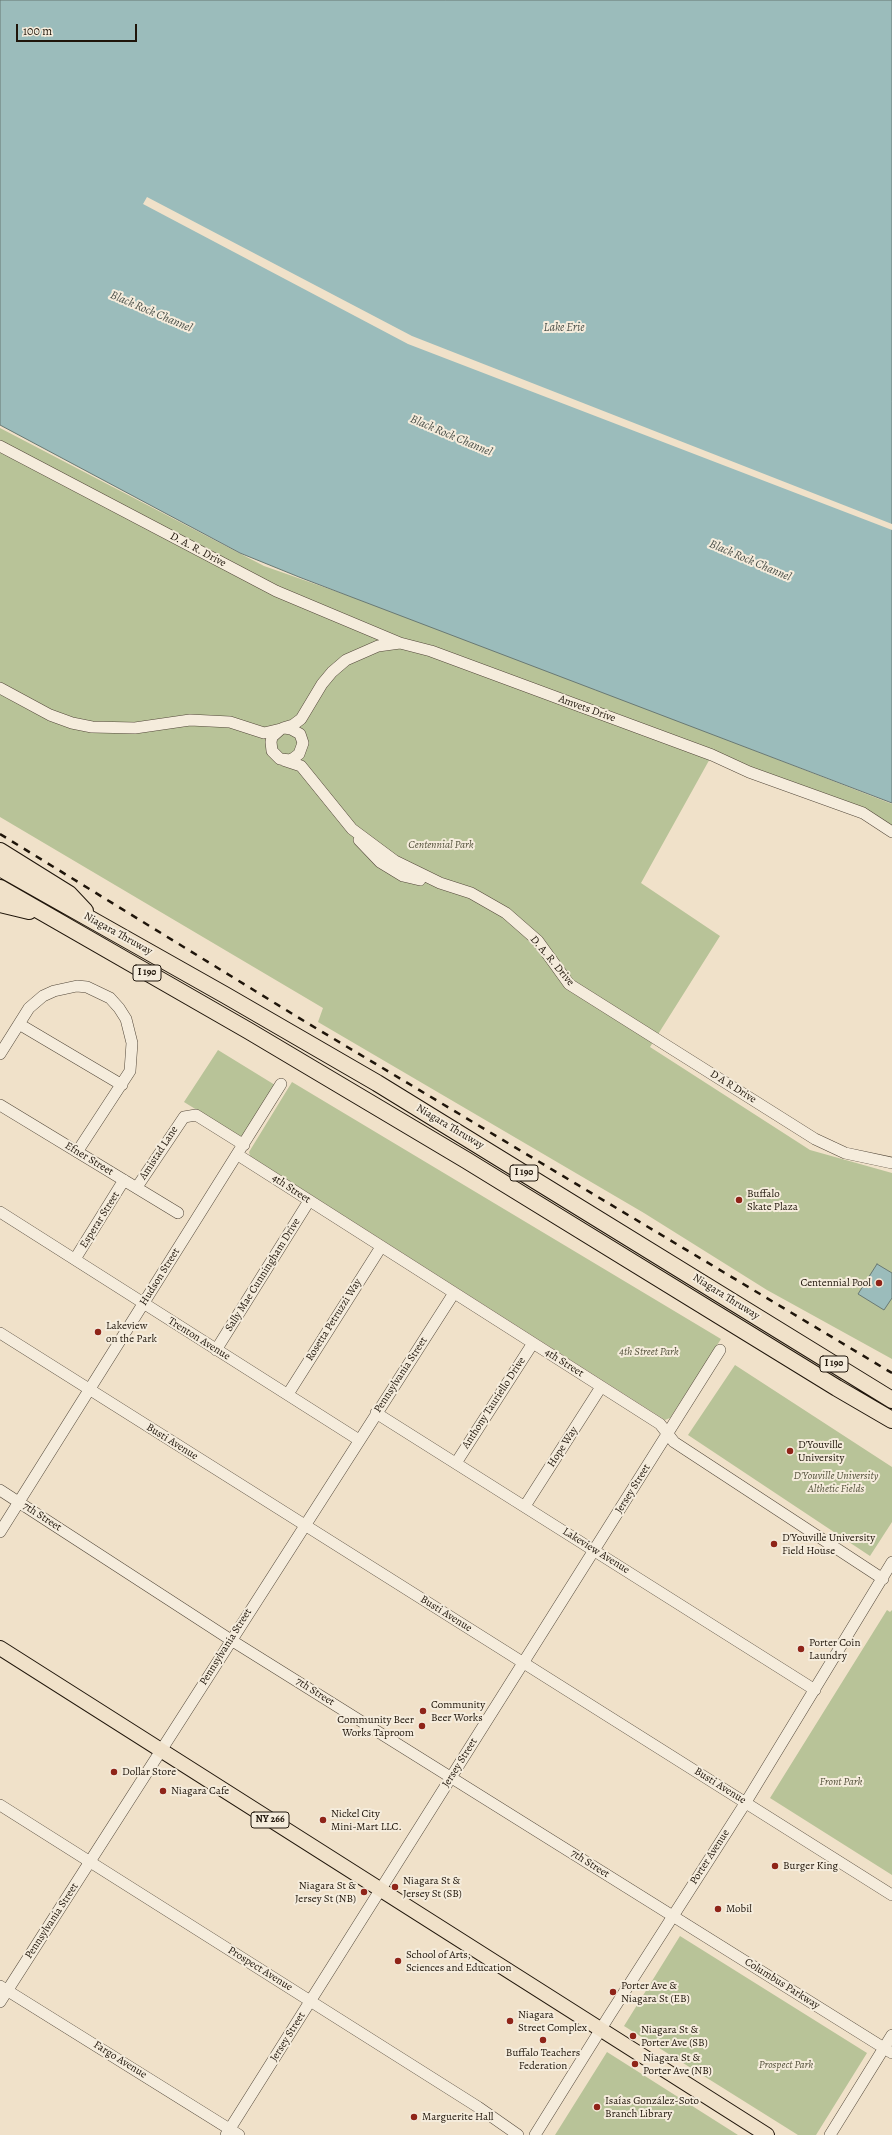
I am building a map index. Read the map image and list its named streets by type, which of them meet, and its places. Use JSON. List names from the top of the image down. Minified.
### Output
{"streets":{"highway":["Niagara Thruway","I 190"],"main road":["NY 266"],"street":["D. A. R. Drive","Amvets Drive","D A R Drive","Amistad Lane","Efner Street","4th Street","Esperar Street","Sally Mae Cunningham Drive","Hudson Street","Rosetta Petruzzi Way","Trenton Avenue","Pennsylvania Street","Anthony Tauriello Drive","Busti Avenue","Hope Way","Jersey Street","7th Street","Lakeview Avenue","Porter Avenue","Prospect Avenue","Columbus Parkway","Fargo Avenue"]},"crossings":[["D. A. R. Drive","Amvets Drive"],["D. A. R. Drive","D A R Drive"],["Amistad Lane","Efner Street"],["Amistad Lane","Hudson Street"],["Efner Street","Esperar Street"],["4th Street","Sally Mae Cunningham Drive"],["4th Street","Hudson Street"],["4th Street","Rosetta Petruzzi Way"],["4th Street","Pennsylvania Street"],["4th Street","Anthony Tauriello Drive"],["4th Street","Hope Way"],["4th Street","Jersey Street"],["4th Street","Porter Avenue"],["Esperar Street","Trenton Avenue"],["Sally Mae Cunningham Drive","Trenton Avenue"],["Hudson Street","Trenton Avenue"],["Hudson Street","Busti Avenue"],["Hudson Street","7th Street"],["Rosetta Petruzzi Way","Trenton Avenue"],["Trenton Avenue","Pennsylvania Street"],["Pennsylvania Street","Busti Avenue"],["Pennsylvania Street","7th Street"],["Pennsylvania Street","Lakeview Avenue"],["Pennsylvania Street","NY 266"],["Pennsylvania Street","Prospect Avenue"],["Pennsylvania Street","Fargo Avenue"],["Anthony Tauriello Drive","Lakeview Avenue"],["Busti Avenue","Jersey Street"],["Busti Avenue","Porter Avenue"],["Hope Way","Lakeview Avenue"],["Jersey Street","7th Street"],["Jersey Street","Lakeview Avenue"],["Jersey Street","NY 266"],["Jersey Street","Prospect Avenue"],["Jersey Street","Fargo Avenue"],["7th Street","Porter Avenue"],["7th Street","Columbus Parkway"],["Lakeview Avenue","Porter Avenue"],["NY 266","Porter Avenue"],["Porter Avenue","Columbus Parkway"]],"water":["Black Rock Channel","Lake Erie"],"parks":["Centennial Park","4th Street Park","D'Youville University Althetic Fields","Front Park","Prospect Park"],"places":["Buffalo Skate Plaza","Centennial Pool","Lakeview on the Park","D'Youville University","D'Youville University Field House","Porter Coin Laundry","Community Beer Works","Community Beer Works Taproom","Dollar Store","Niagara Cafe","Nickel City Mini-Mart LLC.","Burger King","Niagara St & Jersey St (SB)","Niagara St & Jersey St (NB)","Mobil","School of Arts, Sciences and Education","Porter Ave & Niagara St (EB)","Niagara Street Complex","Niagara St & Porter Ave (SB)","Buffalo Teachers Federation","Niagara St & Porter Ave (NB)","Isaías González-Soto Branch Library","Marguerite Hall"],"scale_bar":"100 m"}
